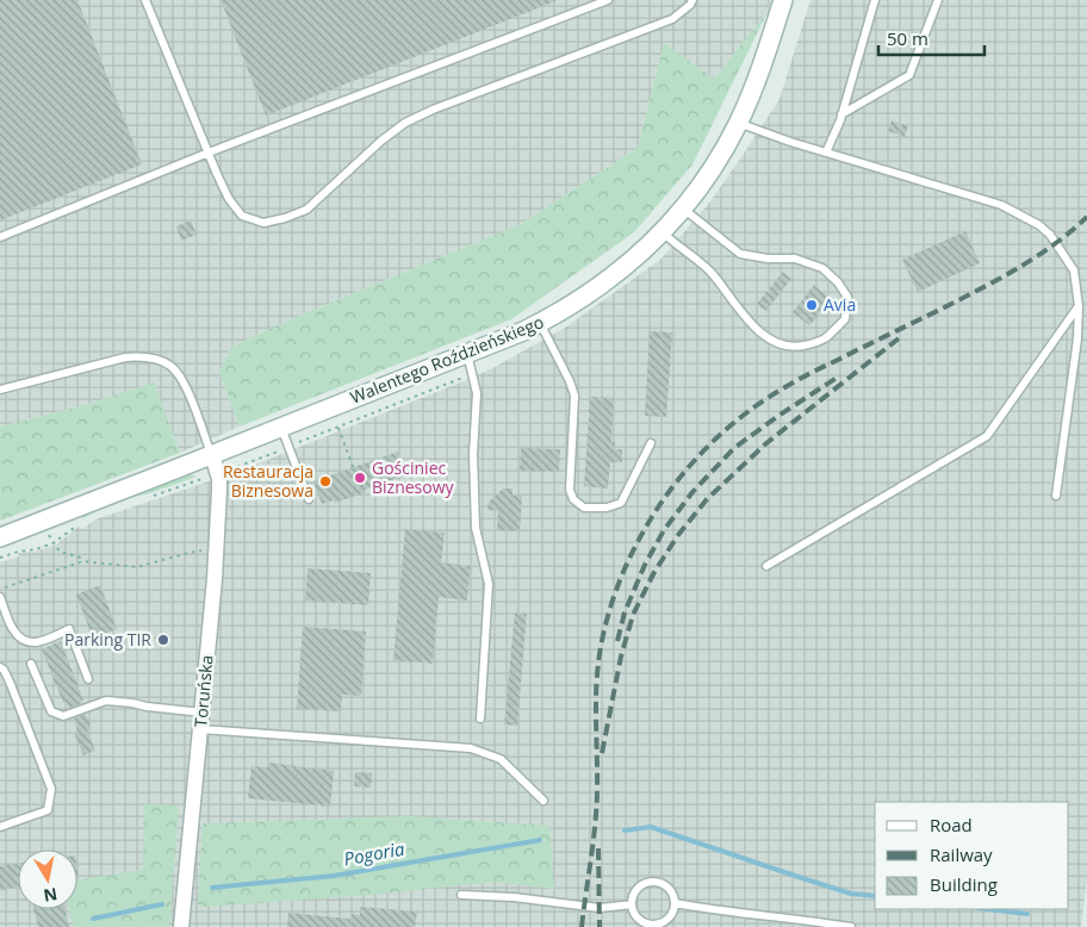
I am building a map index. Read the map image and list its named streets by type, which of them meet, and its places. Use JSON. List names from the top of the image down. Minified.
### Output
{"streets":{"street":["Walentego Roździeńskiego","Toruńska"]},"crossings":[["Walentego Roździeńskiego","Toruńska"]],"water":["Pogoria"],"places":["Avia","Gościniec Biznesowy","Restauracja Biznesowa","Parking TIR"],"legend":["Road","Railway","Building"],"scale_bar":"50 m","north":"bottom"}
